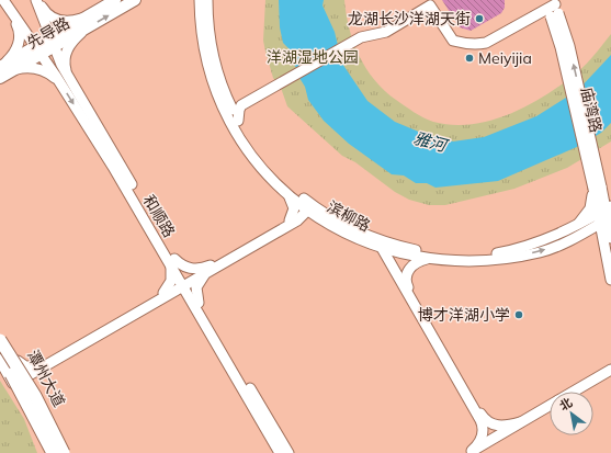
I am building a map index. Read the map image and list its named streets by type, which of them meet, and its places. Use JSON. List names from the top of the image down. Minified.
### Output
{"streets":{"highway":["潭州大道"],"main road":["先导路","庙湾路","和顺路","滨柳路"]},"crossings":[["先导路","和顺路"],["庙湾路","滨柳路"]],"water":["雅河"],"parks":["洋湖湿地公园"],"places":["龙湖长沙洋湖天街","Meiyijia","博才洋湖小学"],"north":"top left"}
